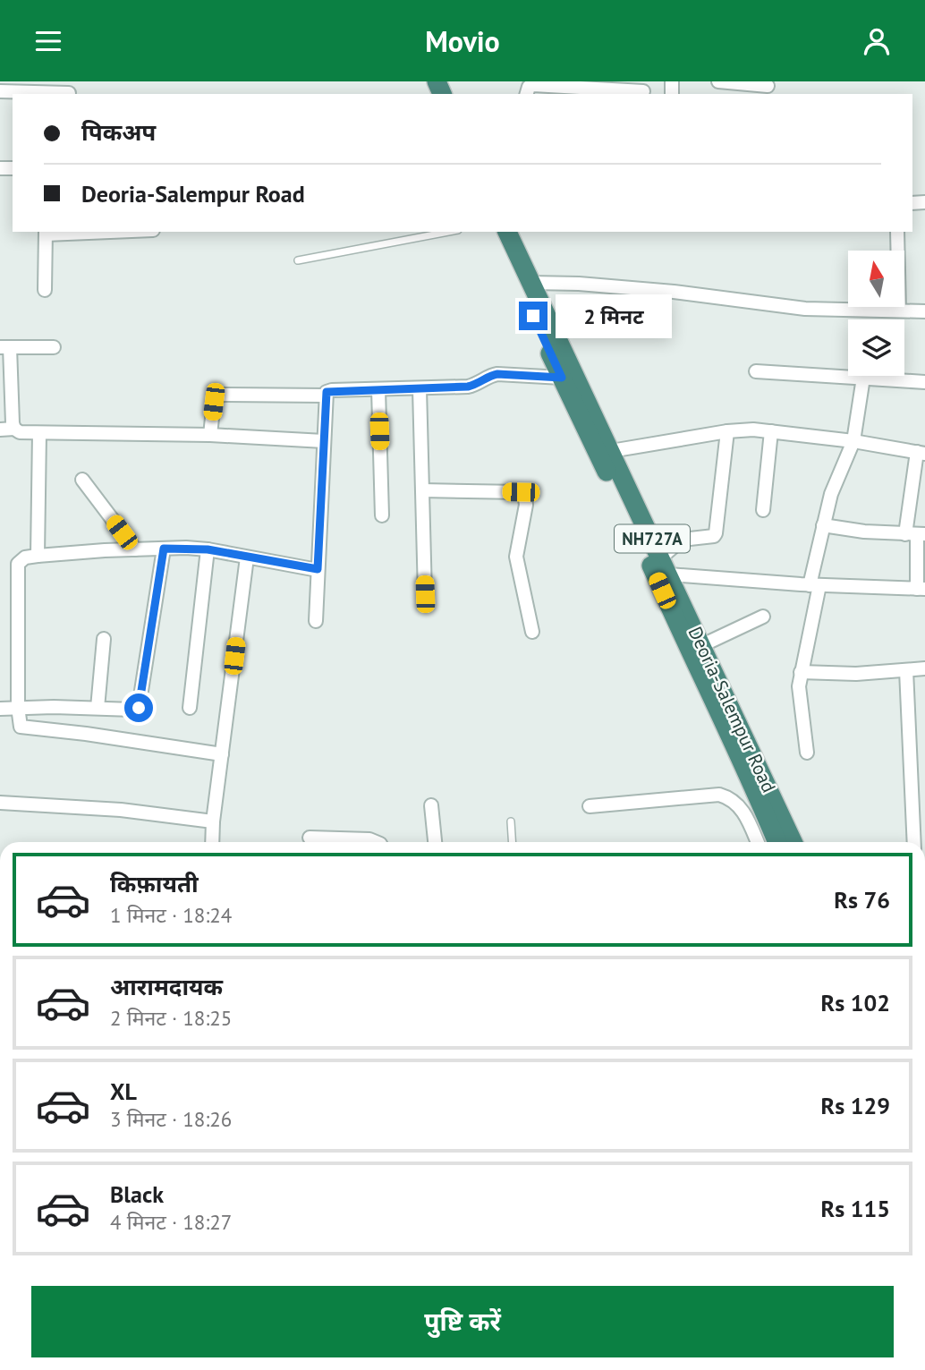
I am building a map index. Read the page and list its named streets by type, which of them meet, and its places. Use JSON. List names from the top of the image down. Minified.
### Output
{"streets":{"highway":["NH727A","Deoria-Salempur Road"]},"north":"top","page":{"header":"Movio","banner":["पिकअप","Deoria-Salempur Road"],"bubble":"2 मिनट","list":[{"name":"किफ़ायती","note":"1 मिनट · 18:24","value":"Rs 76"},{"name":"आरामदायक","note":"2 मिनट · 18:25","value":"Rs 102"},{"name":"XL","note":"3 मिनट · 18:26","value":"Rs 129"},{"name":"Black","note":"4 मिनट · 18:27","value":"Rs 115"}],"buttons":"पुष्टि करें"}}
